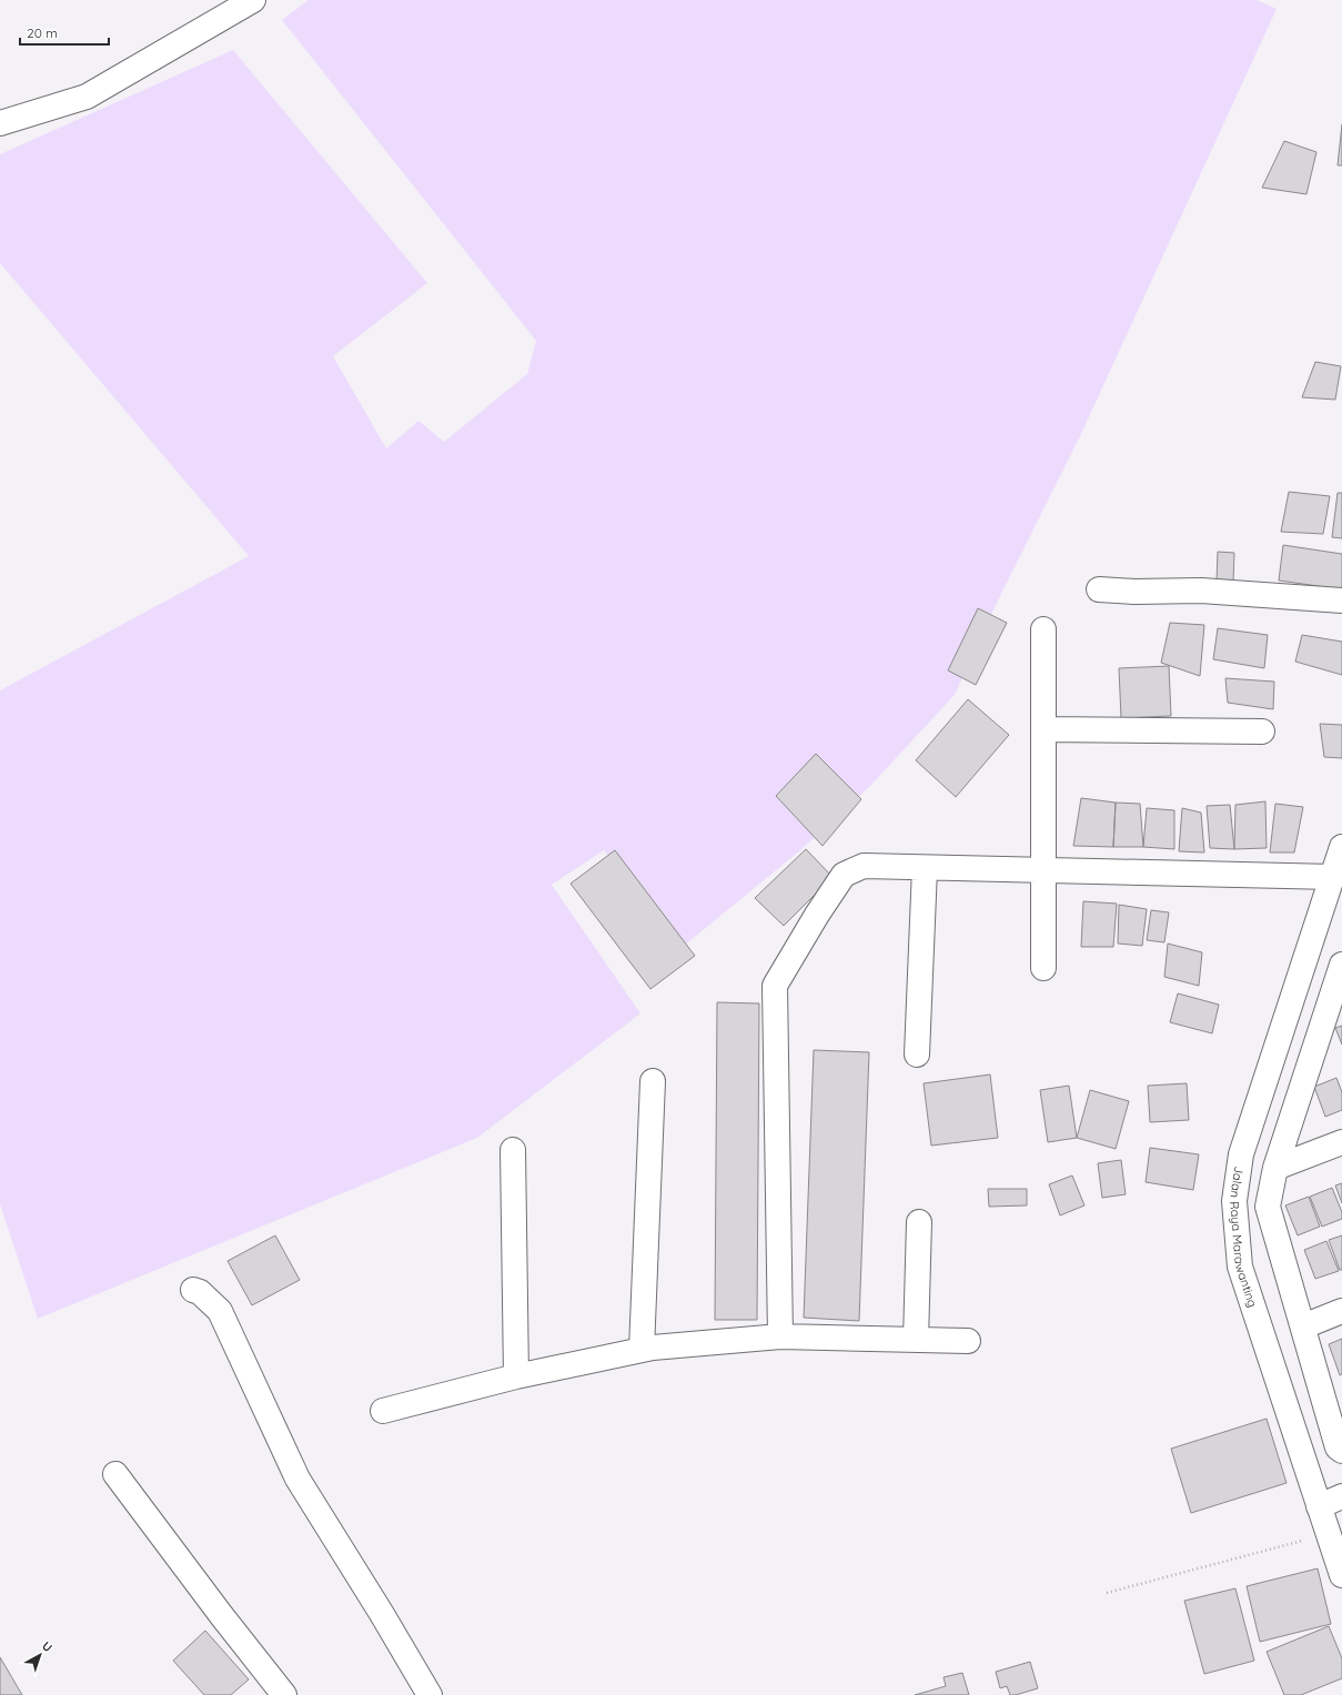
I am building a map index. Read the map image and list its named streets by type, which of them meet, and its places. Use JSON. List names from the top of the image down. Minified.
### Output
{"streets":{"street":["Jalan Raya Marawanting"]},"scale_bar":"20 m","north":"top right"}
